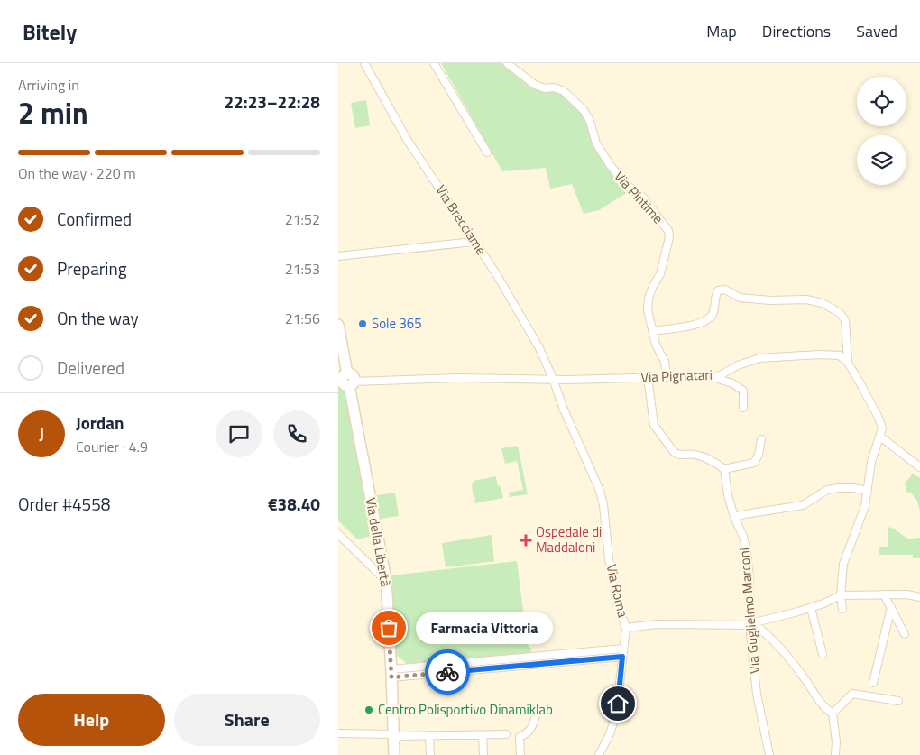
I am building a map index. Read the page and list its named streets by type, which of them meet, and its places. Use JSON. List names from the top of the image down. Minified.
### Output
{"streets":{"main road":["Via della Libertà"],"street":["Via Pintime","Via Brecciame","Via Pignatari","Via Roma","Via Guglielmo Marconi"]},"crossings":[["Via Pintime","Via Pignatari"],["Via Brecciame","Via Pignatari"],["Via Brecciame","Via Roma"],["Via Pignatari","Via della Libertà"],["Via Pignatari","Via Roma"]],"places":{"other":["Sole 365","Farmacia Vittoria","Centro Polisportivo Dinamiklab"],"health":["Ospedale di Maddaloni"]},"page":{"header":"Bitely","nav":["Map","Directions","Saved"],"heading":["2 min","Arriving in","22:23–22:28"],"panel":["Jordan","Courier · 4.9","Order #4558","€38.40"],"bar":"On the way · 220 m","list":[["Confirmed","21:52"],["Preparing","21:53"],["On the way","21:56"],"Delivered"],"round":"J","bubble":"Farmacia Vittoria","buttons":["Help","Share"]}}
